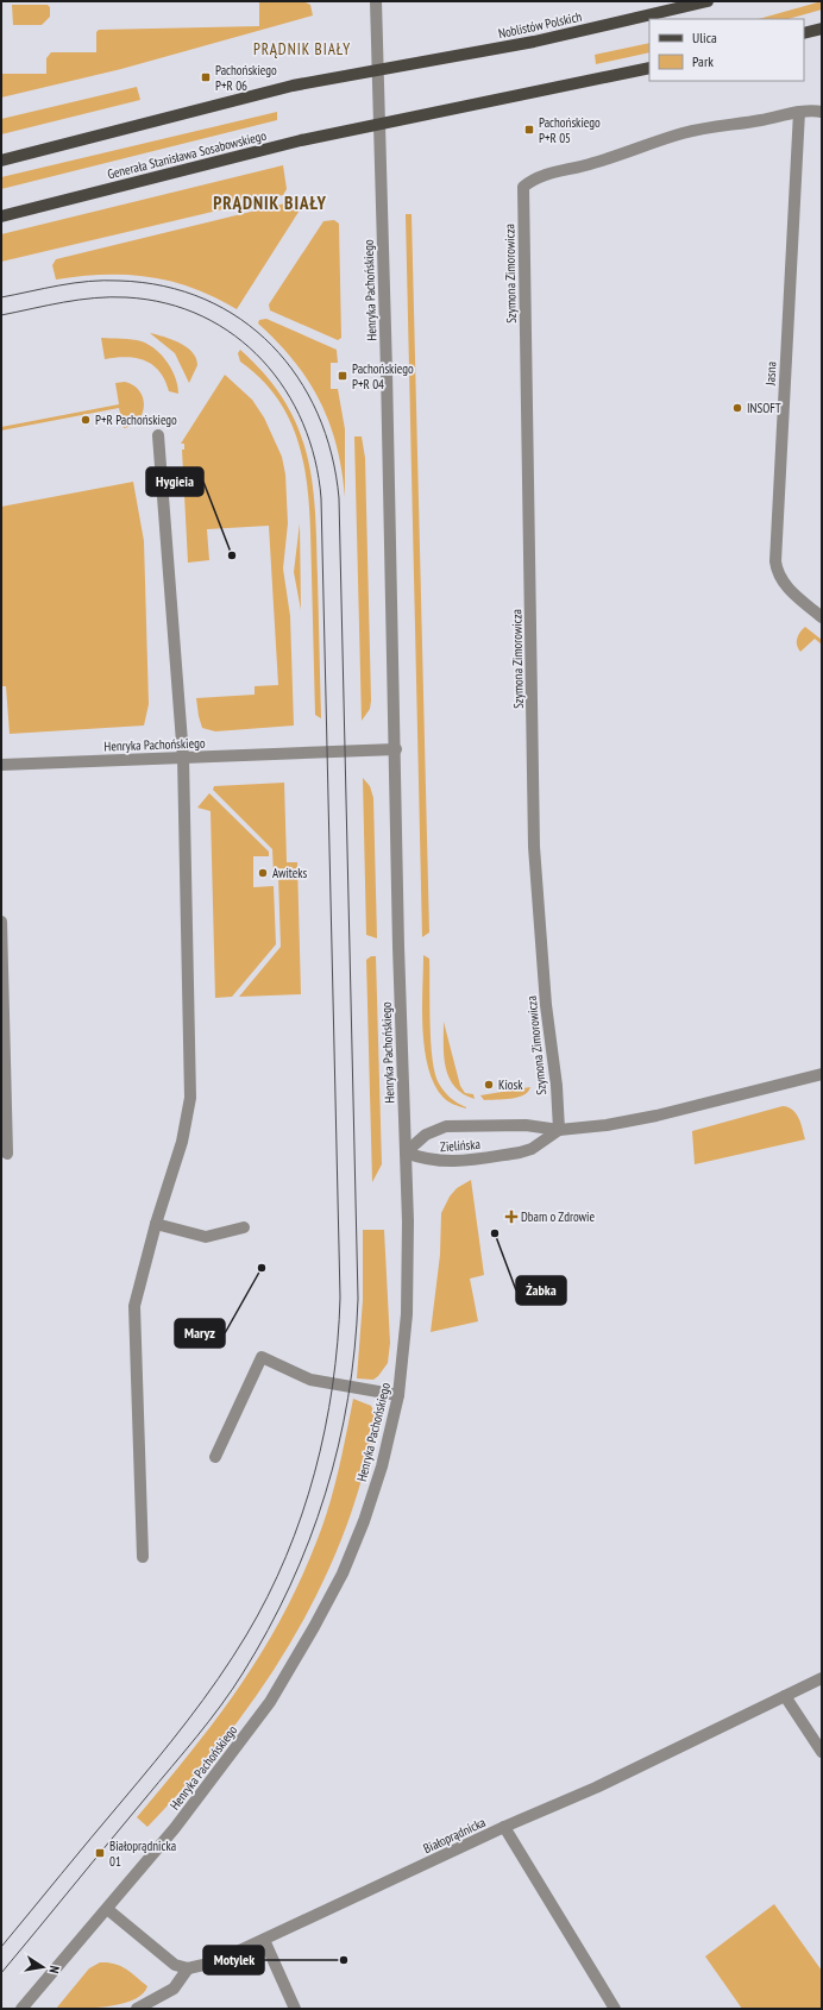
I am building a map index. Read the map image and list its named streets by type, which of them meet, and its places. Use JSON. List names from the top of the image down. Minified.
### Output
{"streets":{"main road":["Noblistów Polskich","Generała Stanisława Sosabowskiego"],"street":["Szymona Zimorowicza","Henryka Pachońskiego","Jasna","Zielińska","Białoprądnicka"]},"crossings":[["Noblistów Polskich","Henryka Pachońskiego"],["Generała Stanisława Sosabowskiego","Henryka Pachońskiego"],["Szymona Zimorowicza","Jasna"],["Szymona Zimorowicza","Zielińska"],["Henryka Pachońskiego","Zielińska"]],"districts":["PRĄDNIK BIAŁY","PRĄDNIK BIAŁY"],"places":{"transit":["Pachońskiego P+R 06","Pachońskiego P+R 05","Pachońskiego P+R 04","Białoprądnicka 01"],"other":["INSOFT","P+R Pachońskiego","Hygieia","Awiteks","Kiosk","Żabka","Maryz","Motylek"],"health":["Dbam o Zdrowie"]},"legend":["Ulica","Park"],"north":"right"}
